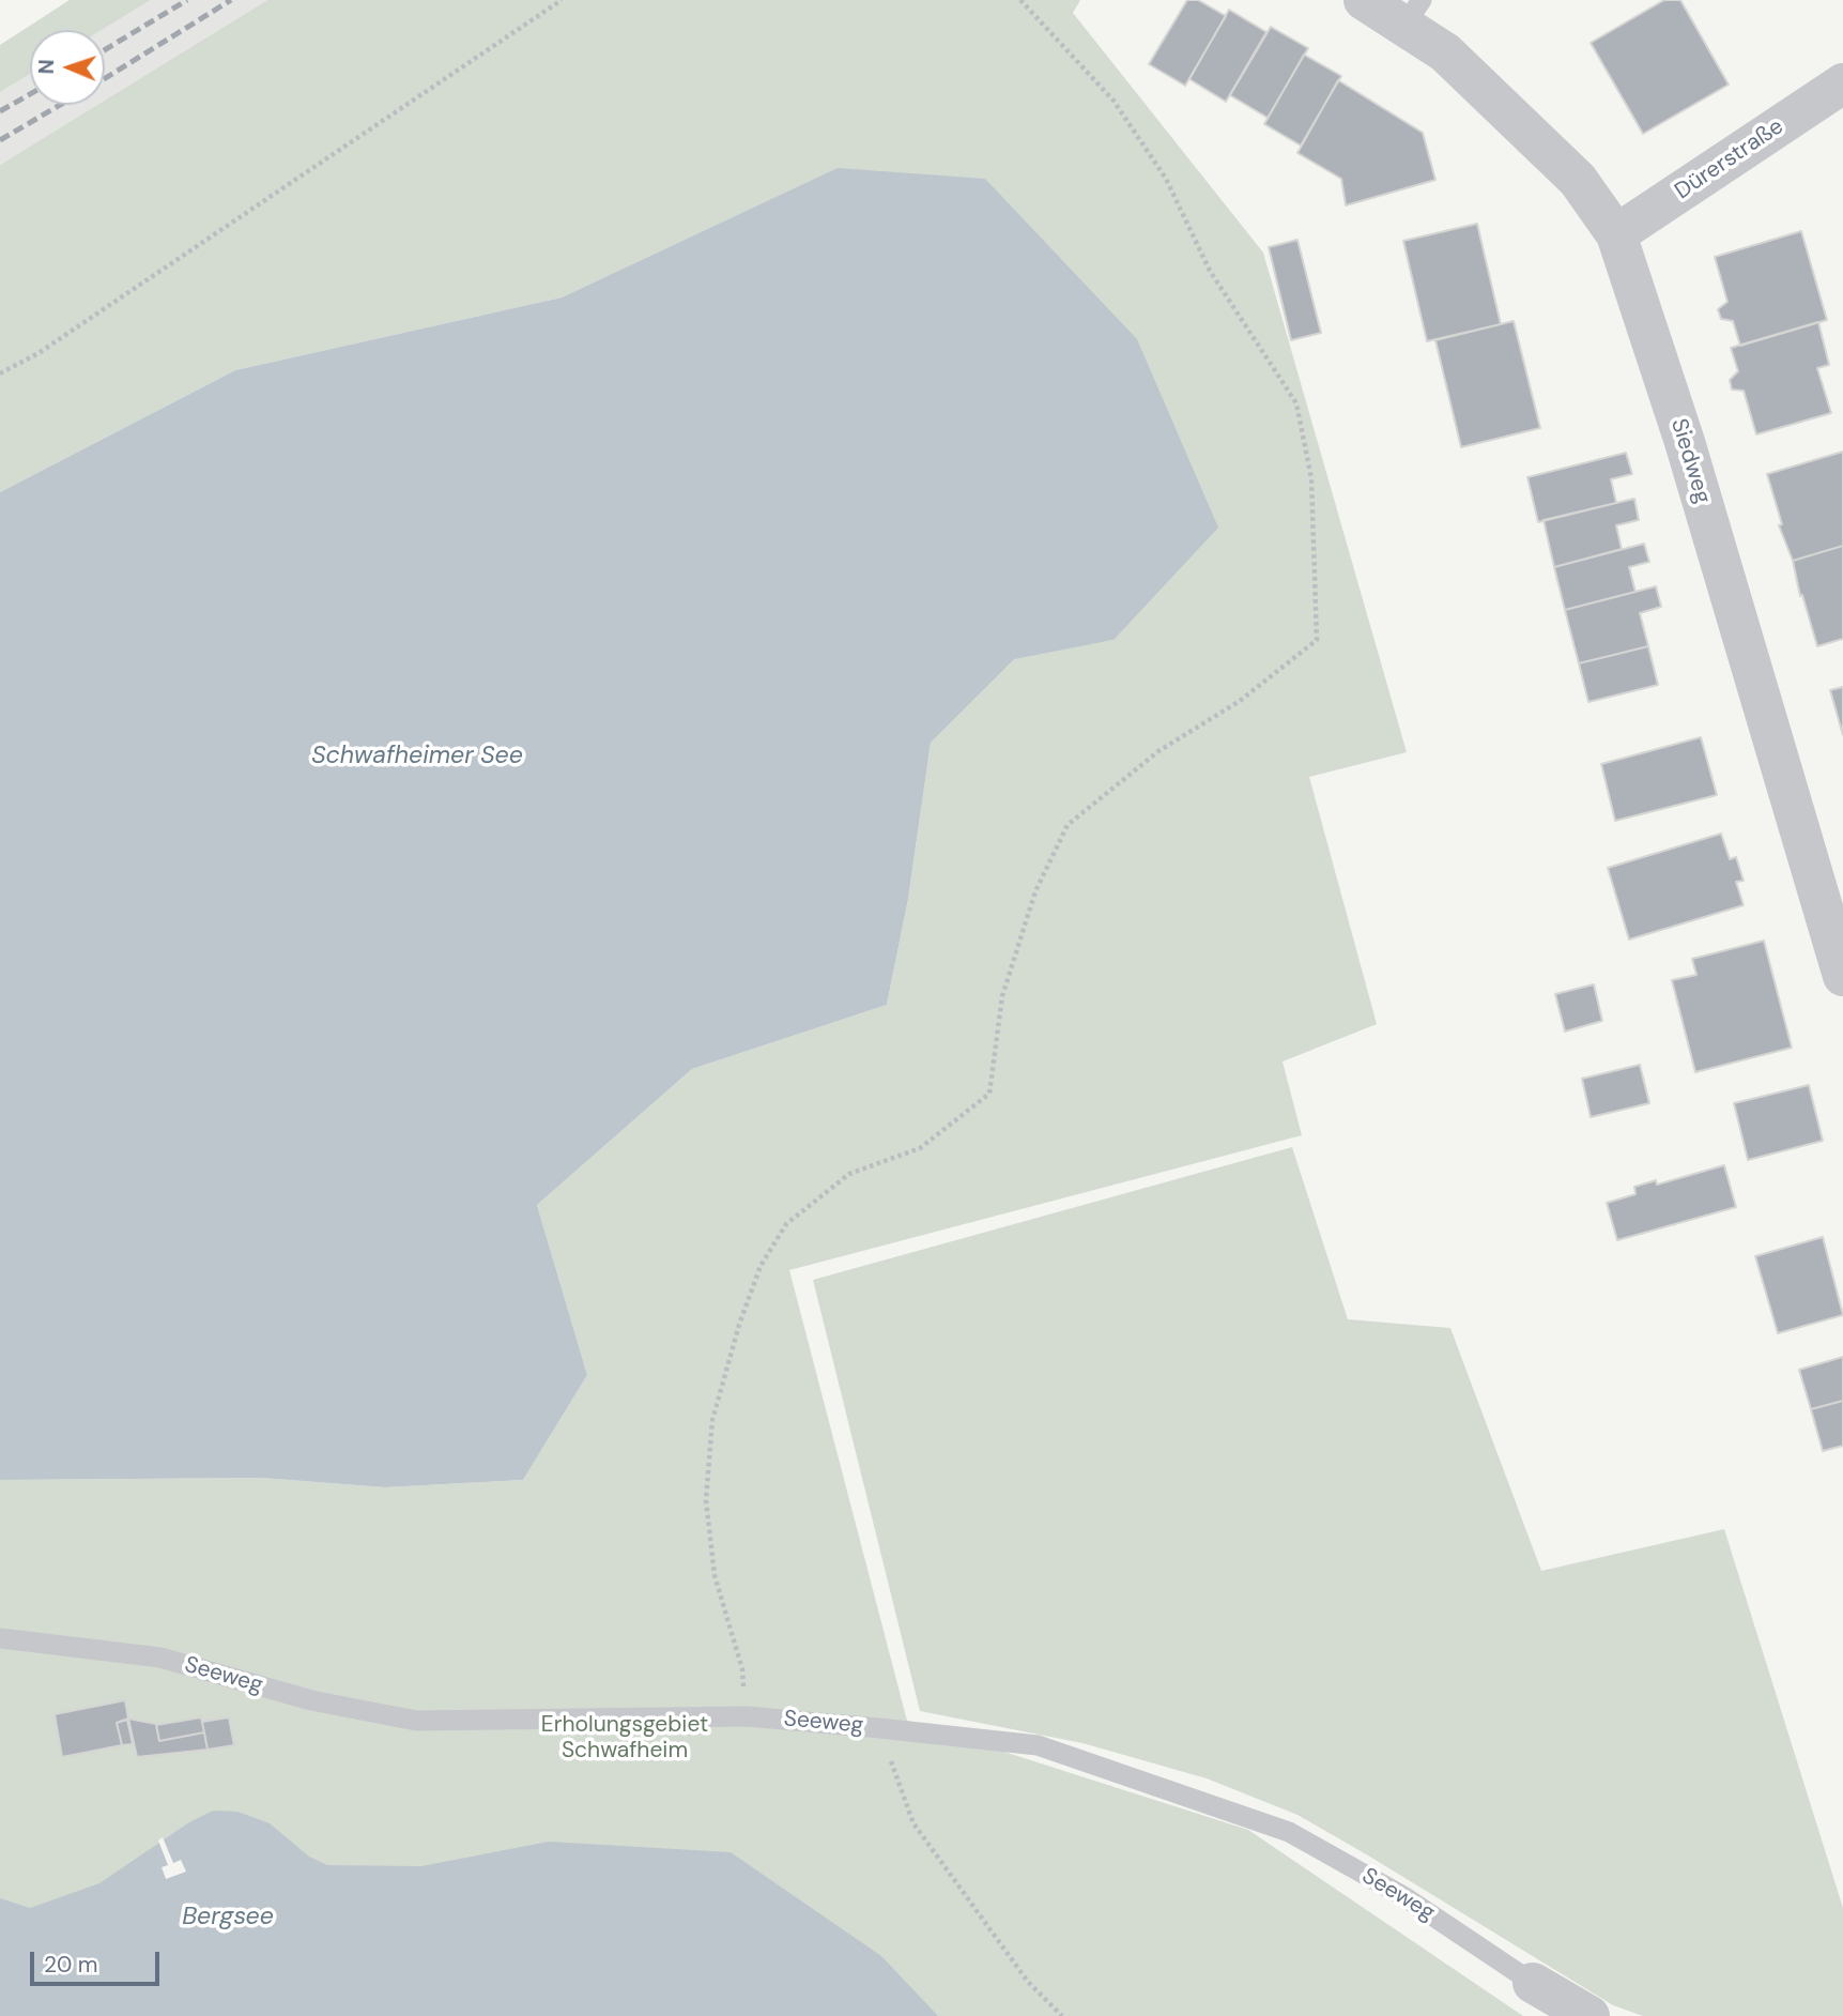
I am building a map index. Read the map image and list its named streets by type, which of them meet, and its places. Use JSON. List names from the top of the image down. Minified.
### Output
{"streets":{"street":["Dürerstraße","Siedweg","Seeweg"]},"crossings":[["Dürerstraße","Siedweg"]],"water":["Schwafheimer See","Bergsee"],"parks":["Erholungsgebiet Schwafheim"],"scale_bar":"20 m","north":"left"}
